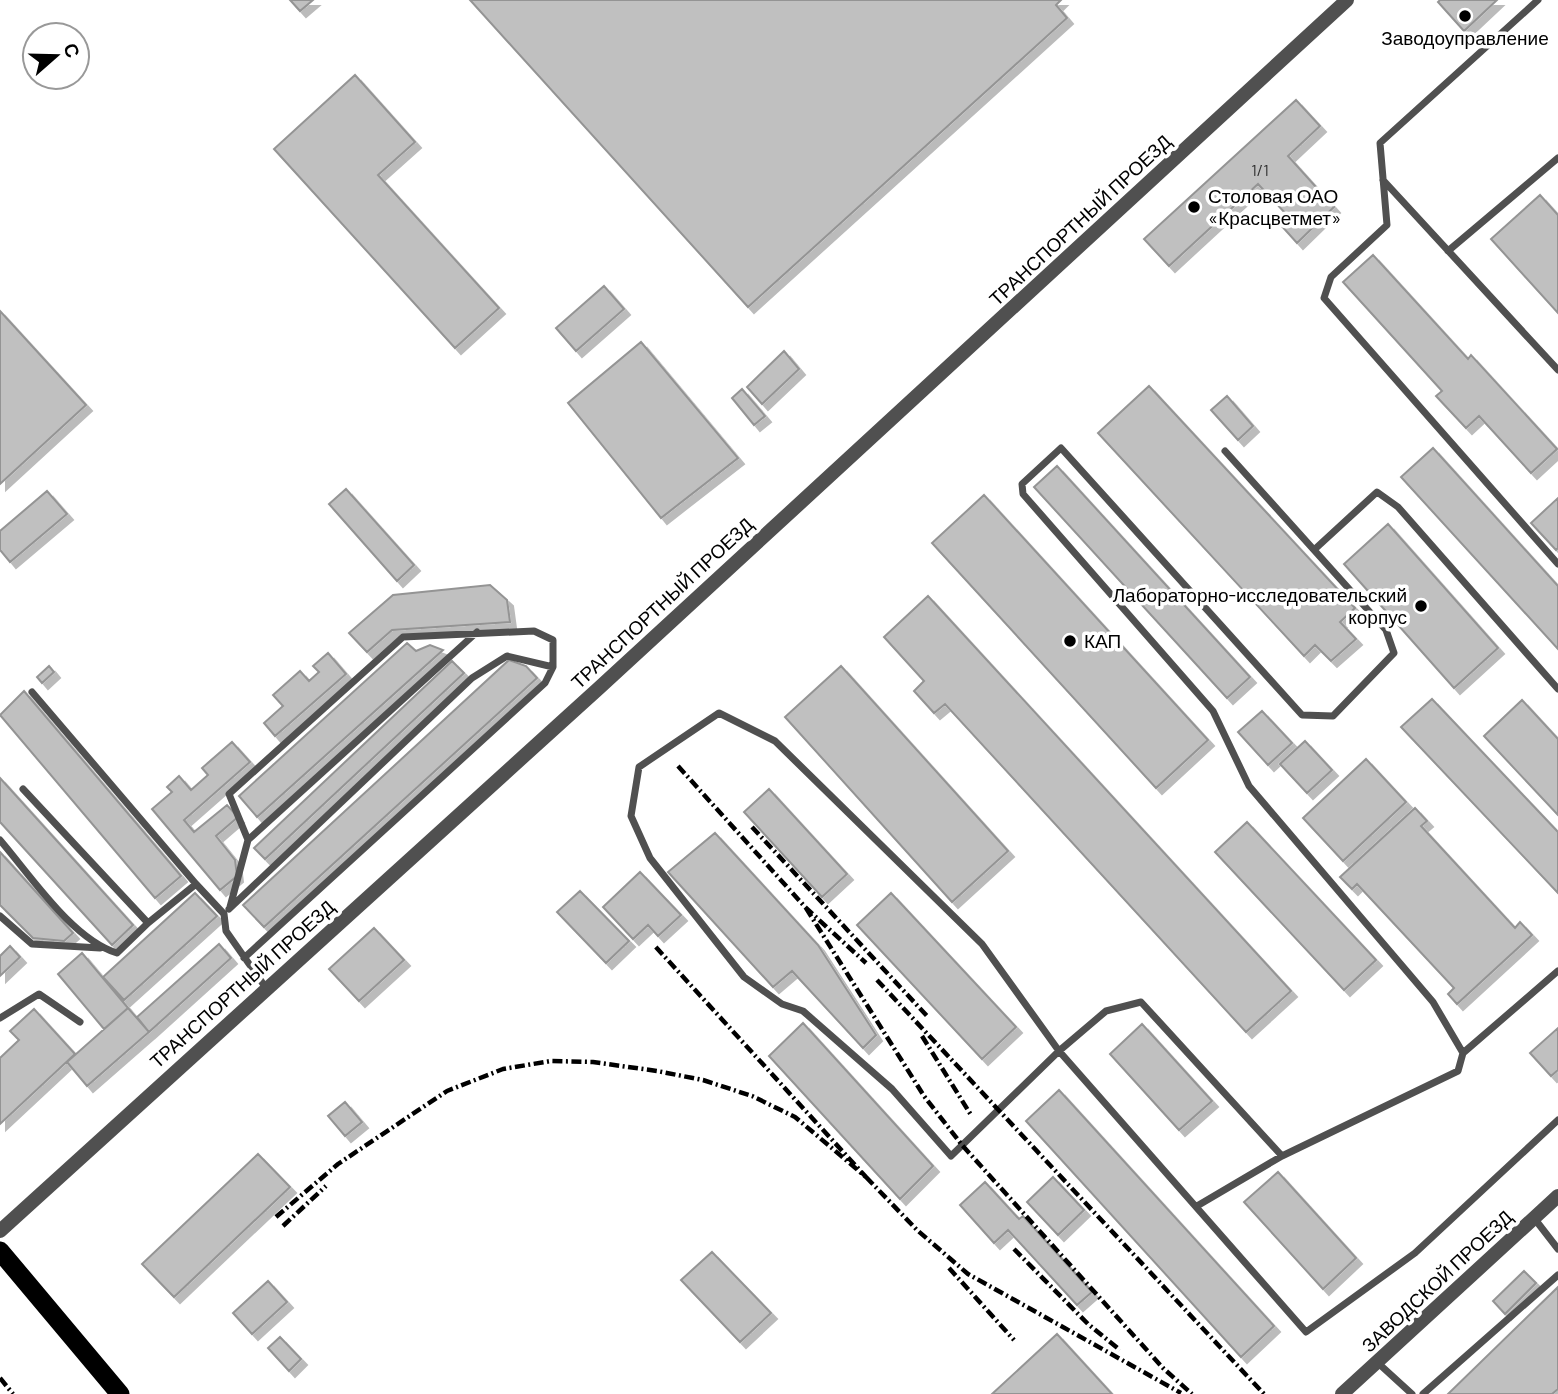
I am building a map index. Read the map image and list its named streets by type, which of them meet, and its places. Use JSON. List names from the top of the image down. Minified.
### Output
{"streets":{"street":["ТРАНСПОРТНЫЙ ПРОЕЗД","ЗАВОДСКОЙ ПРОЕЗД"]},"places":["Заводоуправление","Столовая ОАО «Красцветмет»","Лабораторно-исследовательский корпус","КАП"],"house_numbers":["1/1"],"north":"right"}
